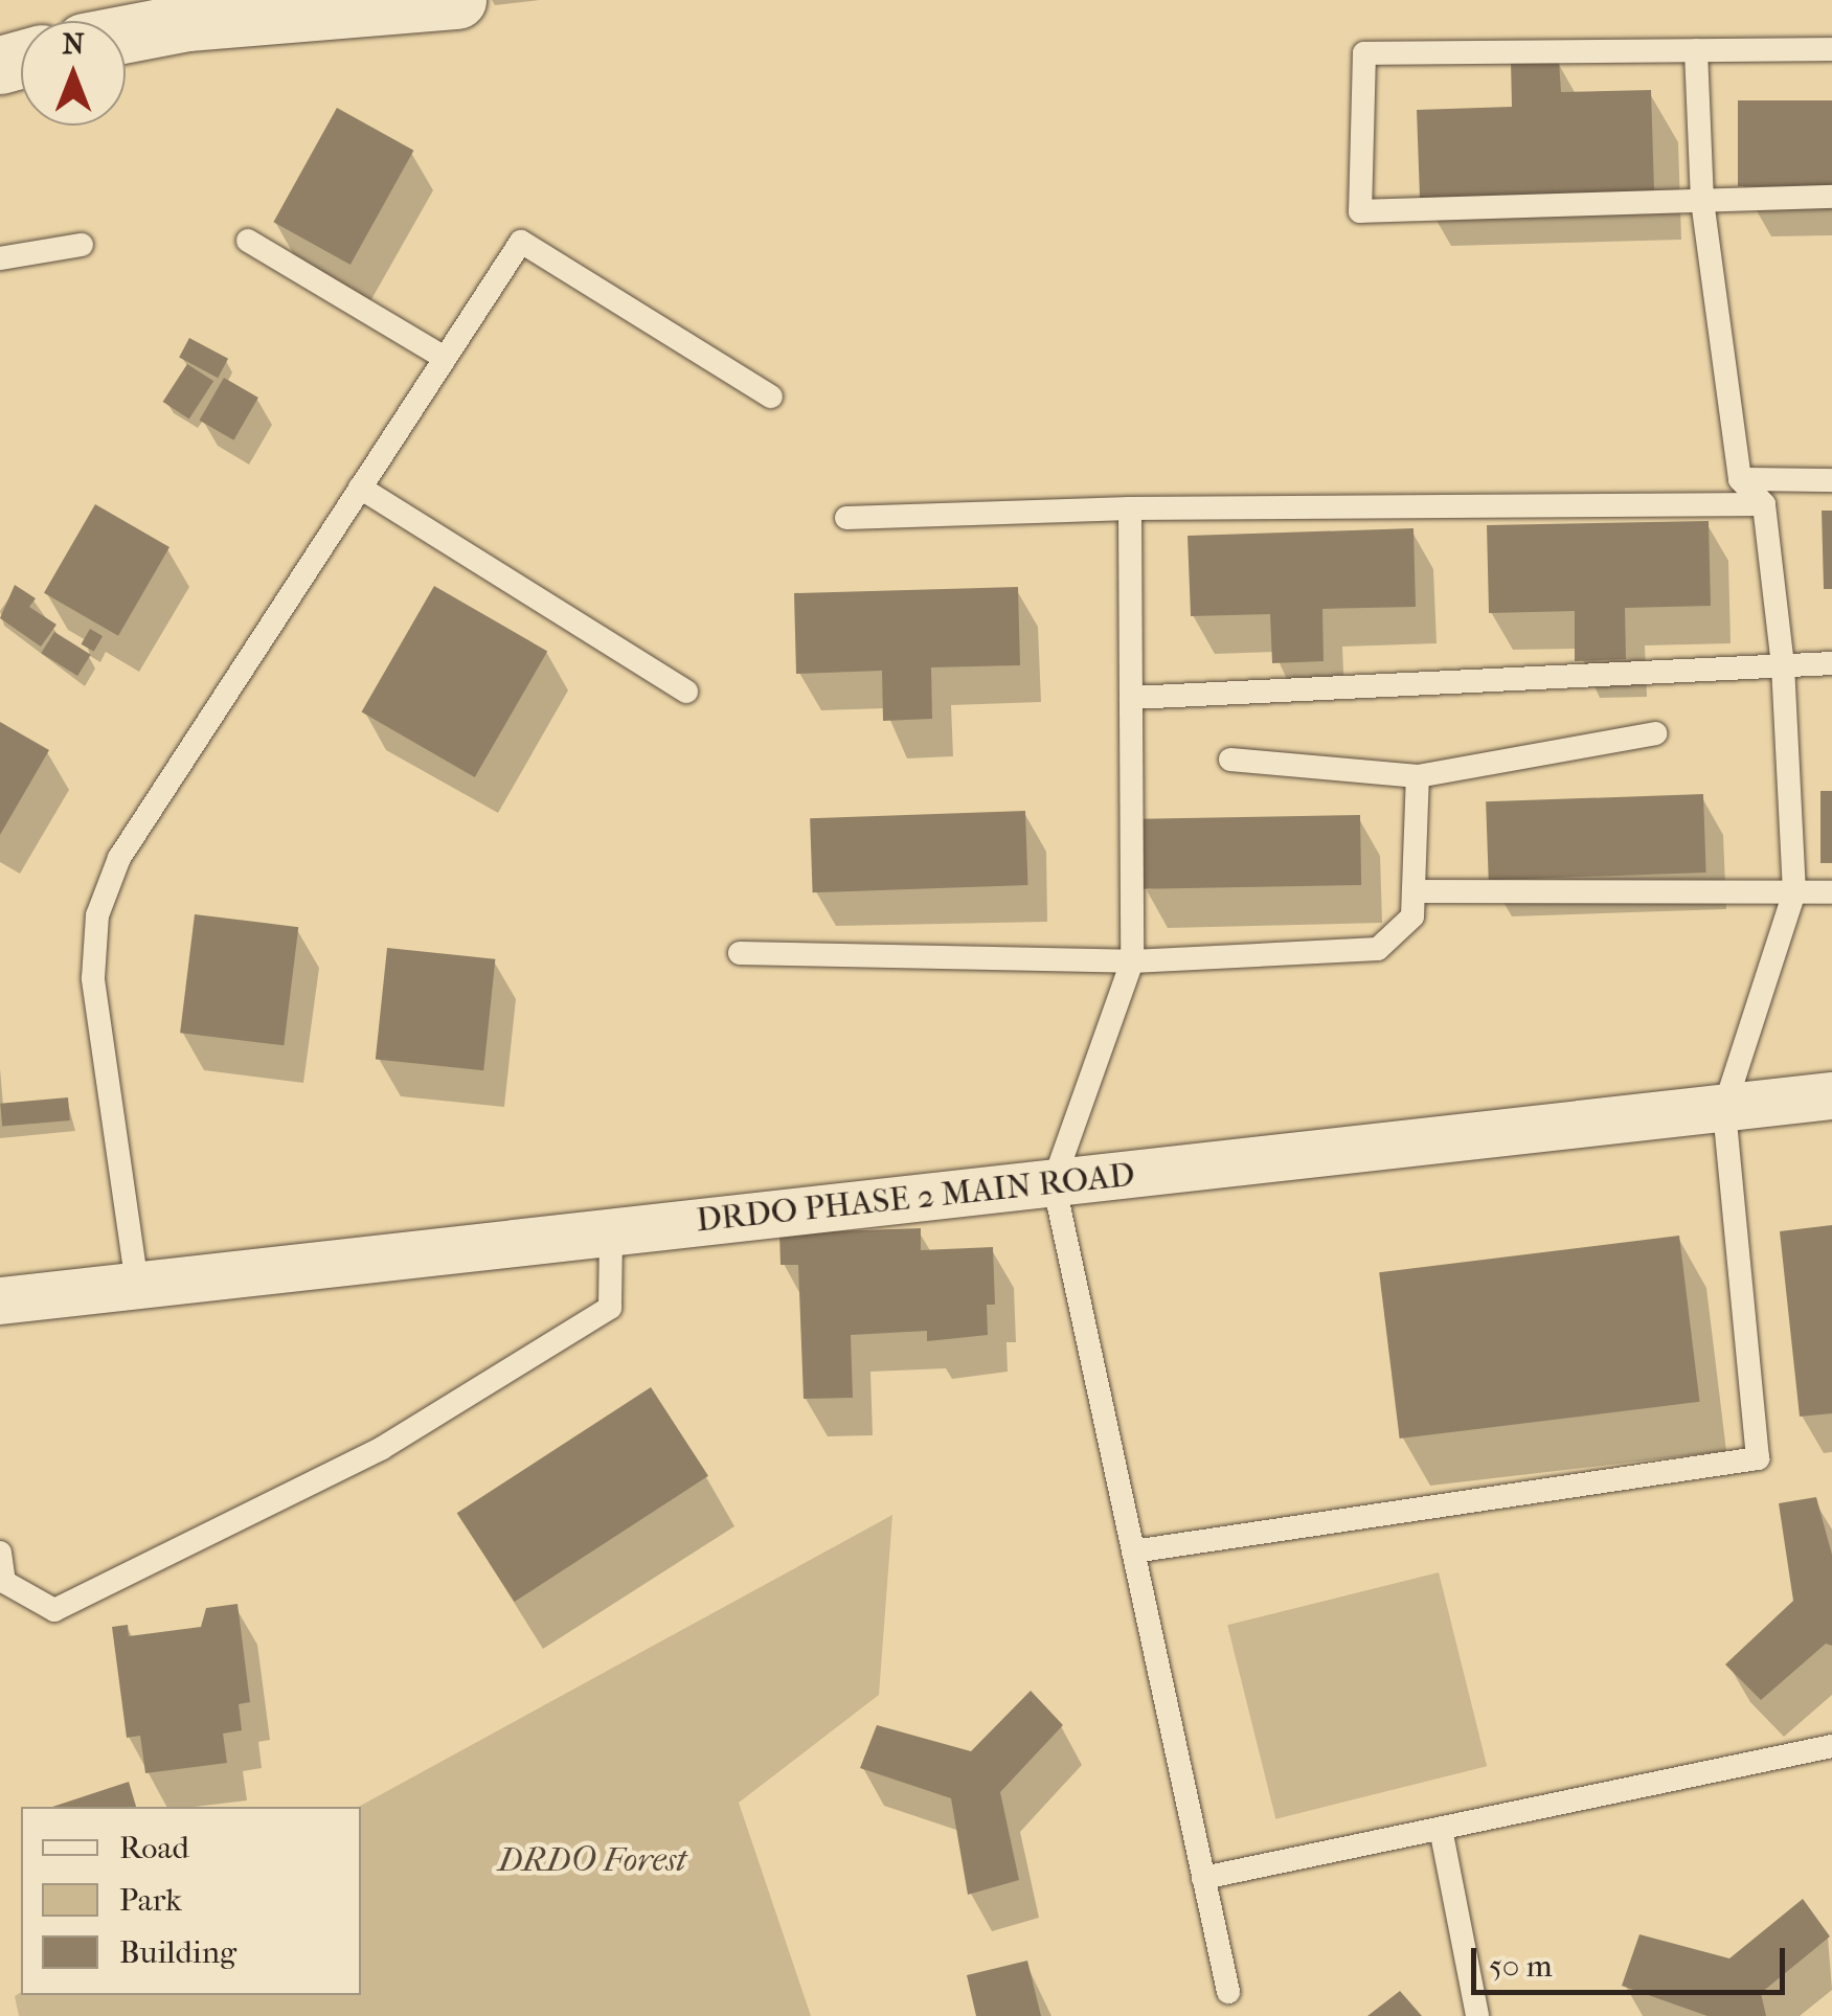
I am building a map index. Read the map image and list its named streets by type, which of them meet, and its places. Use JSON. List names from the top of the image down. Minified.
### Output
{"streets":{"street":["DRDO PHASE 2 MAIN ROAD"]},"parks":["DRDO Forest"],"legend":["Road","Park","Building"],"scale_bar":"50 m","north":"top"}
